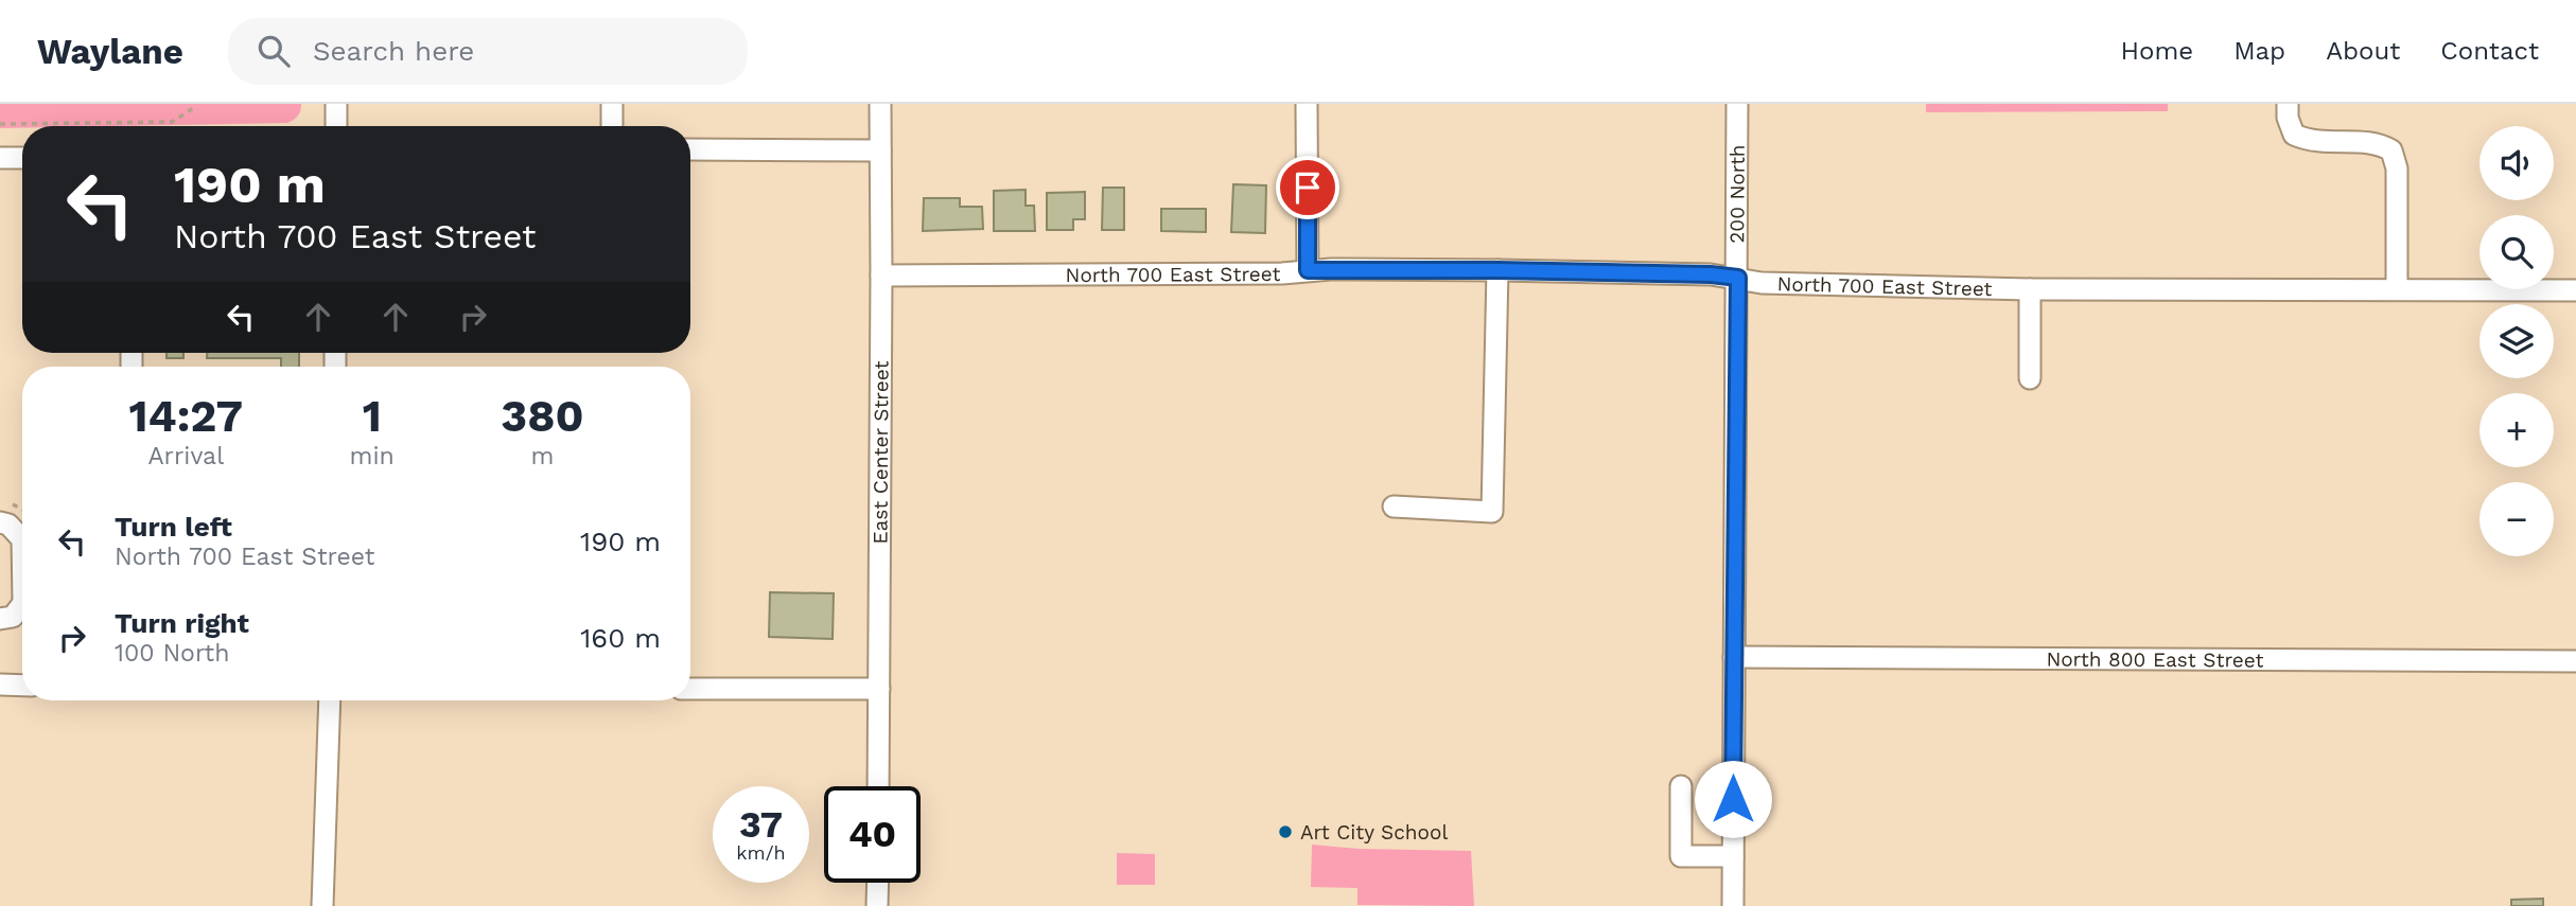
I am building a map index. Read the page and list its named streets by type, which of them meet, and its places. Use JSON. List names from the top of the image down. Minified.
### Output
{"streets":{"street":["200 North","North 700 East Street","East Center Street","North 800 East Street"]},"crossings":[["200 North","North 700 East Street"],["200 North","North 800 East Street"],["North 700 East Street","East Center Street"]],"places":["Art City School"],"page":{"header":"Waylane","search":"Search here","nav":["Home","Map","About","Contact"],"map_buttons":["+","−"],"turn":["190 m","North 700 East Street"],"eta":["14:27","Arrival","1","min","380","m"],"list":[{"name":"Turn left","note":"North 700 East Street","value":"190 m"},{"name":"Turn right","note":"100 North","value":"160 m"}],"speed":"37 km/h","limit":"40"}}
